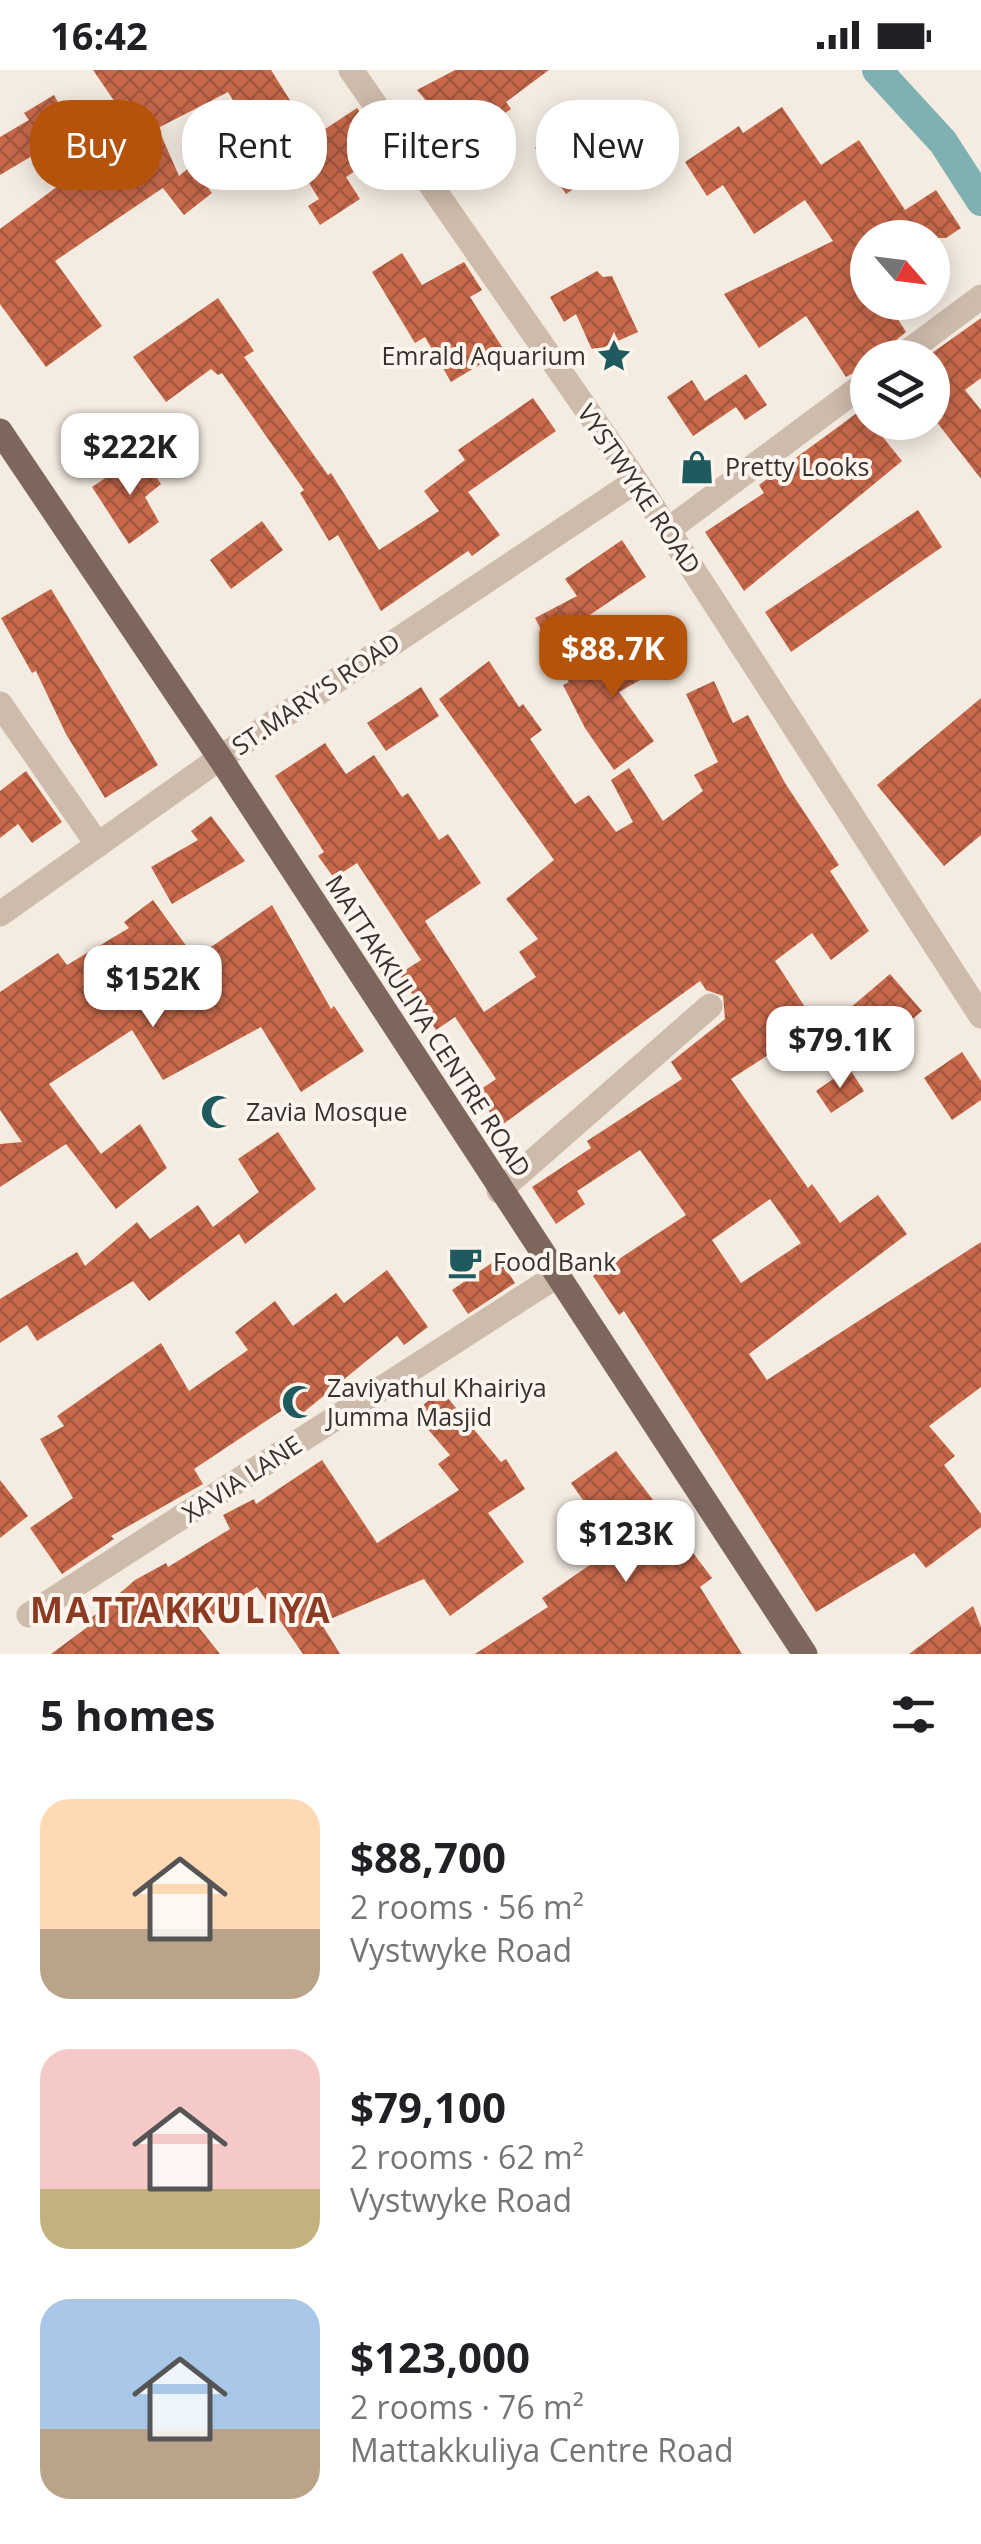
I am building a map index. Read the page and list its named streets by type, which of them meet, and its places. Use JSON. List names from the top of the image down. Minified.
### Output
{"streets":{"main road":["MATTAKKULIYA CENTRE ROAD"],"street":["VYSTWYKE ROAD","ST.MARY'S ROAD","XAVIA LANE"]},"crossings":[["VYSTWYKE ROAD","ST.MARY'S ROAD"],["ST.MARY'S ROAD","MATTAKKULIYA CENTRE ROAD"],["MATTAKKULIYA CENTRE ROAD","XAVIA LANE"]],"districts":["MATTAKKULIYA"],"places":{"place":["Emrald Aquarium"],"shop":["Pretty Looks"],"mosque":["Zavia Mosque","Zaviyathul Khairiya Jumma Masjid"],"cafe":["Food Bank"]},"north":"bottom right","page":{"status":"16:42","chip":["Buy","Rent","Filters","New"],"price":["$222K","$88.7K","$152K","$79.1K","$123K"],"heading":"5 homes","list":[{"name":"$88,700","note":"2 rooms · 56 m² · Vystwyke Road"},{"name":"$79,100","note":"2 rooms · 62 m² · Vystwyke Road"},{"name":"$123,000","note":"2 rooms · 76 m² · Mattakkuliya Centre Road"}]}}
